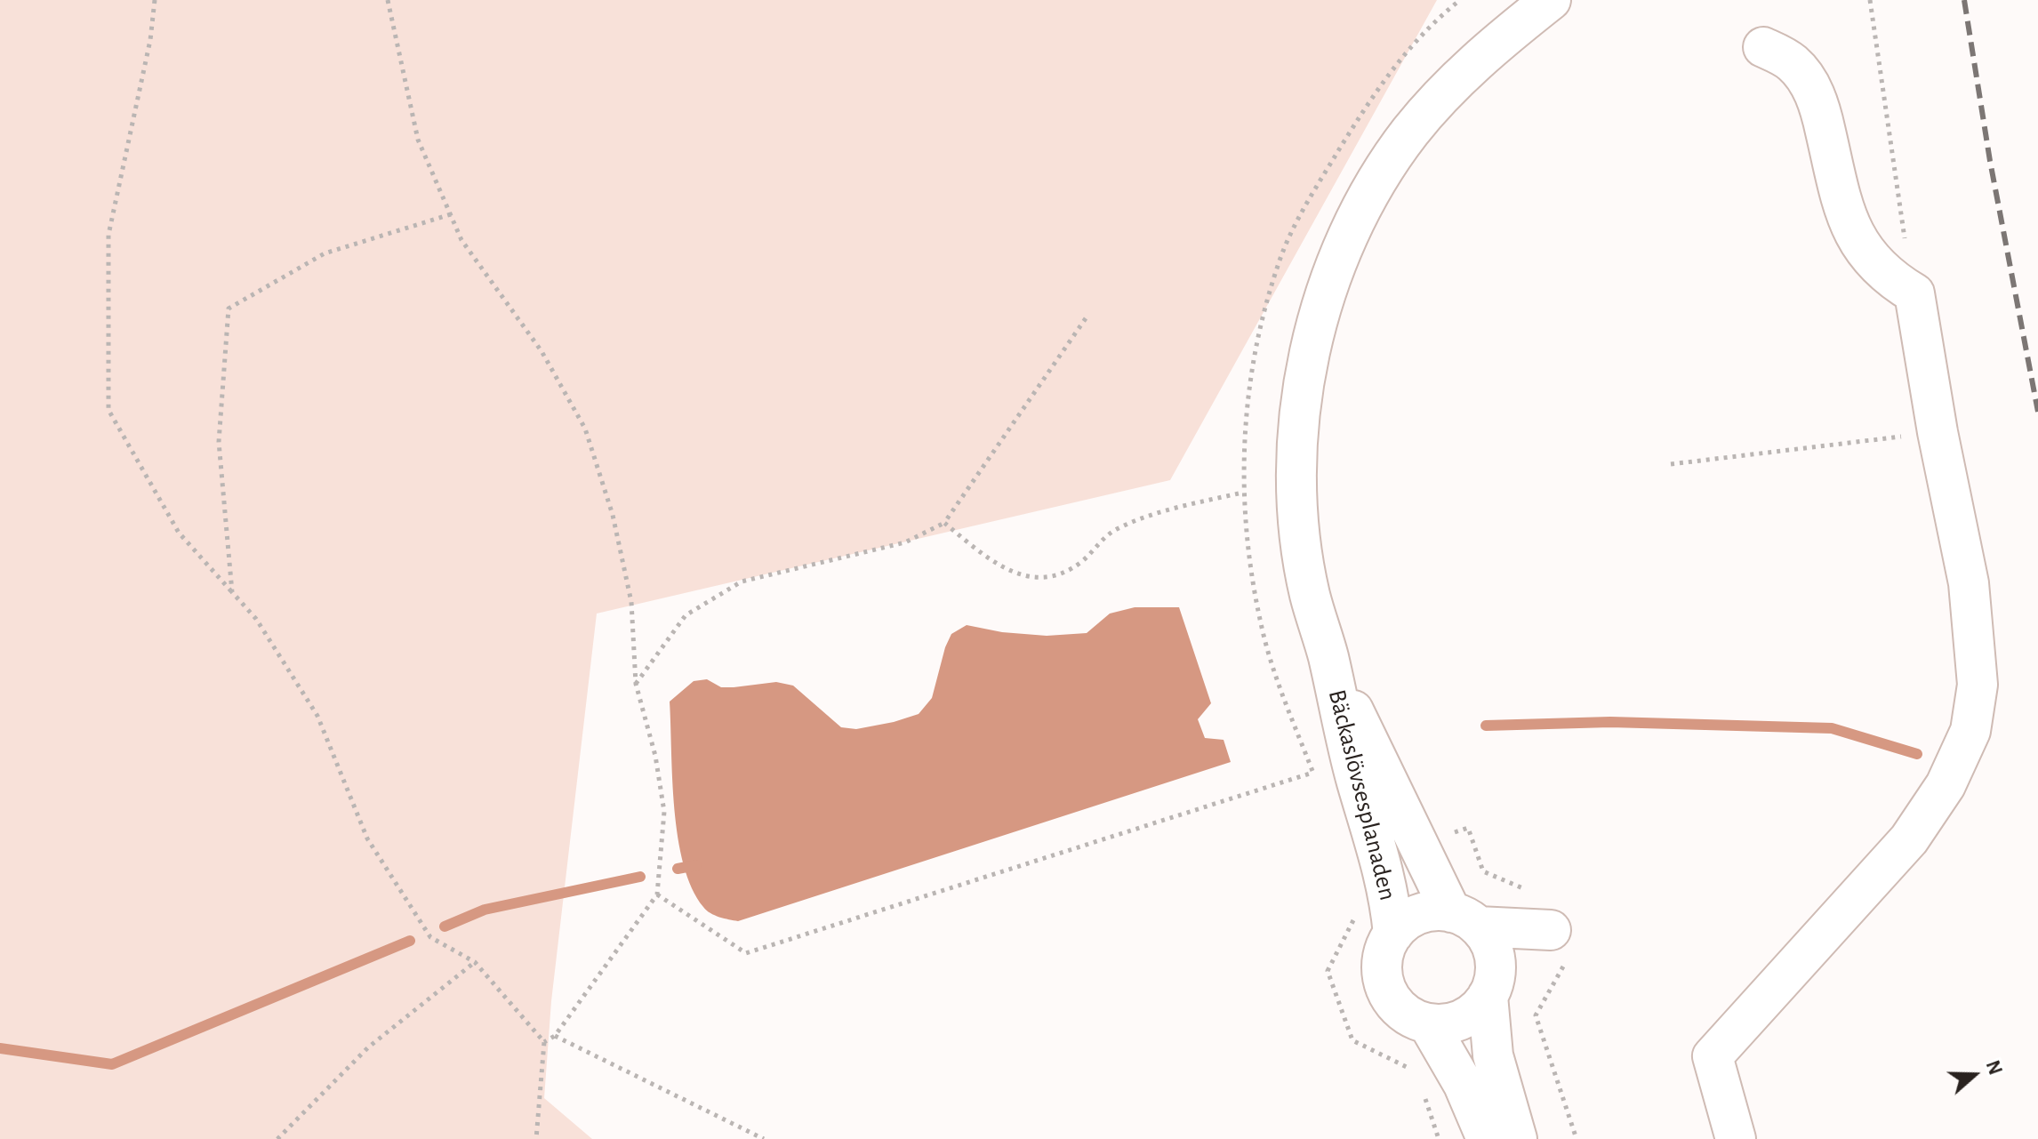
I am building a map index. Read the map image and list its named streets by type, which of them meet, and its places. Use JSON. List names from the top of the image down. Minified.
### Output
{"streets":{"street":["Bäckaslövsesplanaden"]},"north":"right"}
